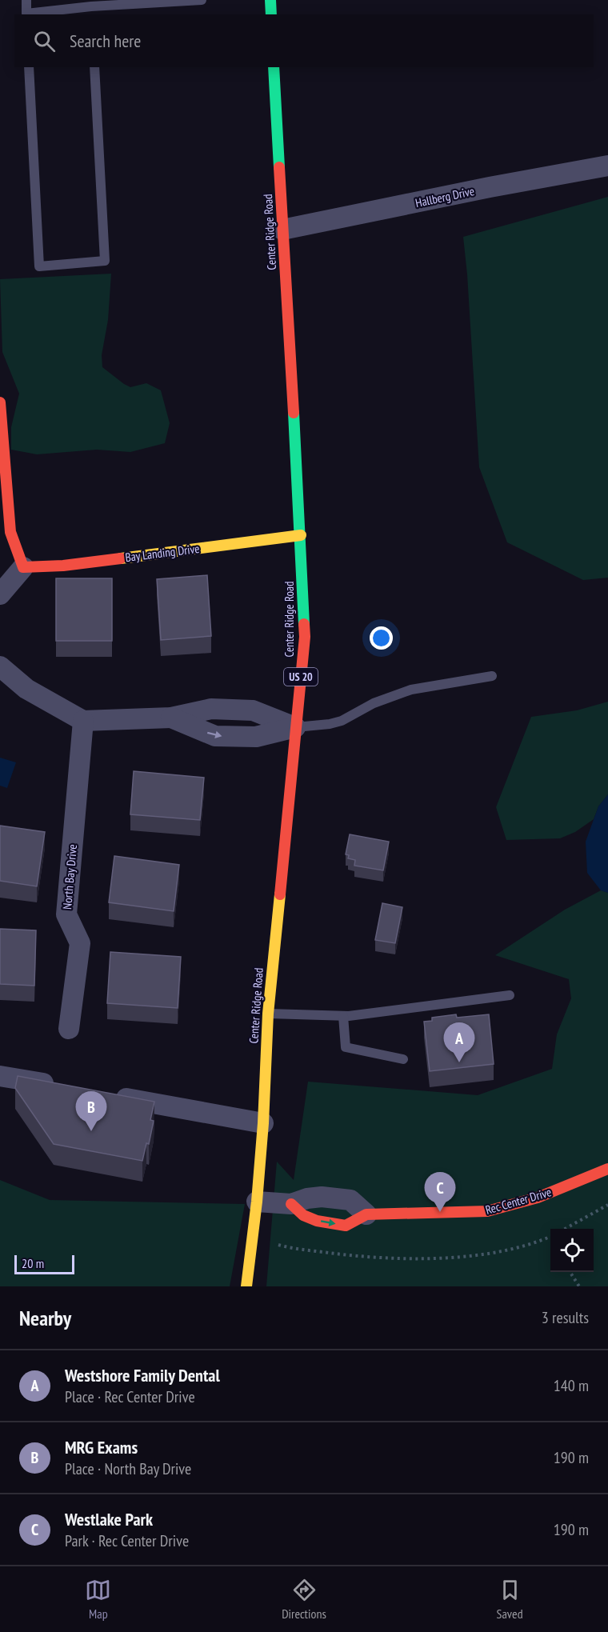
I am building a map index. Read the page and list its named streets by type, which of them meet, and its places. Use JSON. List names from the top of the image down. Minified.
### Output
{"streets":{"main road":["Center Ridge Road","Bay Landing Drive","US 20","Rec Center Drive"],"street":["Hallberg Drive","North Bay Drive"]},"crossings":[["Hallberg Drive","Center Ridge Road"],["Center Ridge Road","Bay Landing Drive"],["Center Ridge Road","Rec Center Drive"]],"scale_bar":"20 m","page":{"search":"Search here","pins":["A","B","C"],"scale":"20 m","heading":["Nearby","3 results"],"list":[{"mark":"A","name":"Westshore Family Dental","note":"Place · Rec Center Drive","value":"140 m"},{"mark":"B","name":"MRG Exams","note":"Place · North Bay Drive","value":"190 m"},{"mark":"C","name":"Westlake Park","note":"Park · Rec Center Drive","value":"190 m"}],"nav":["Map","Directions","Saved"]}}
